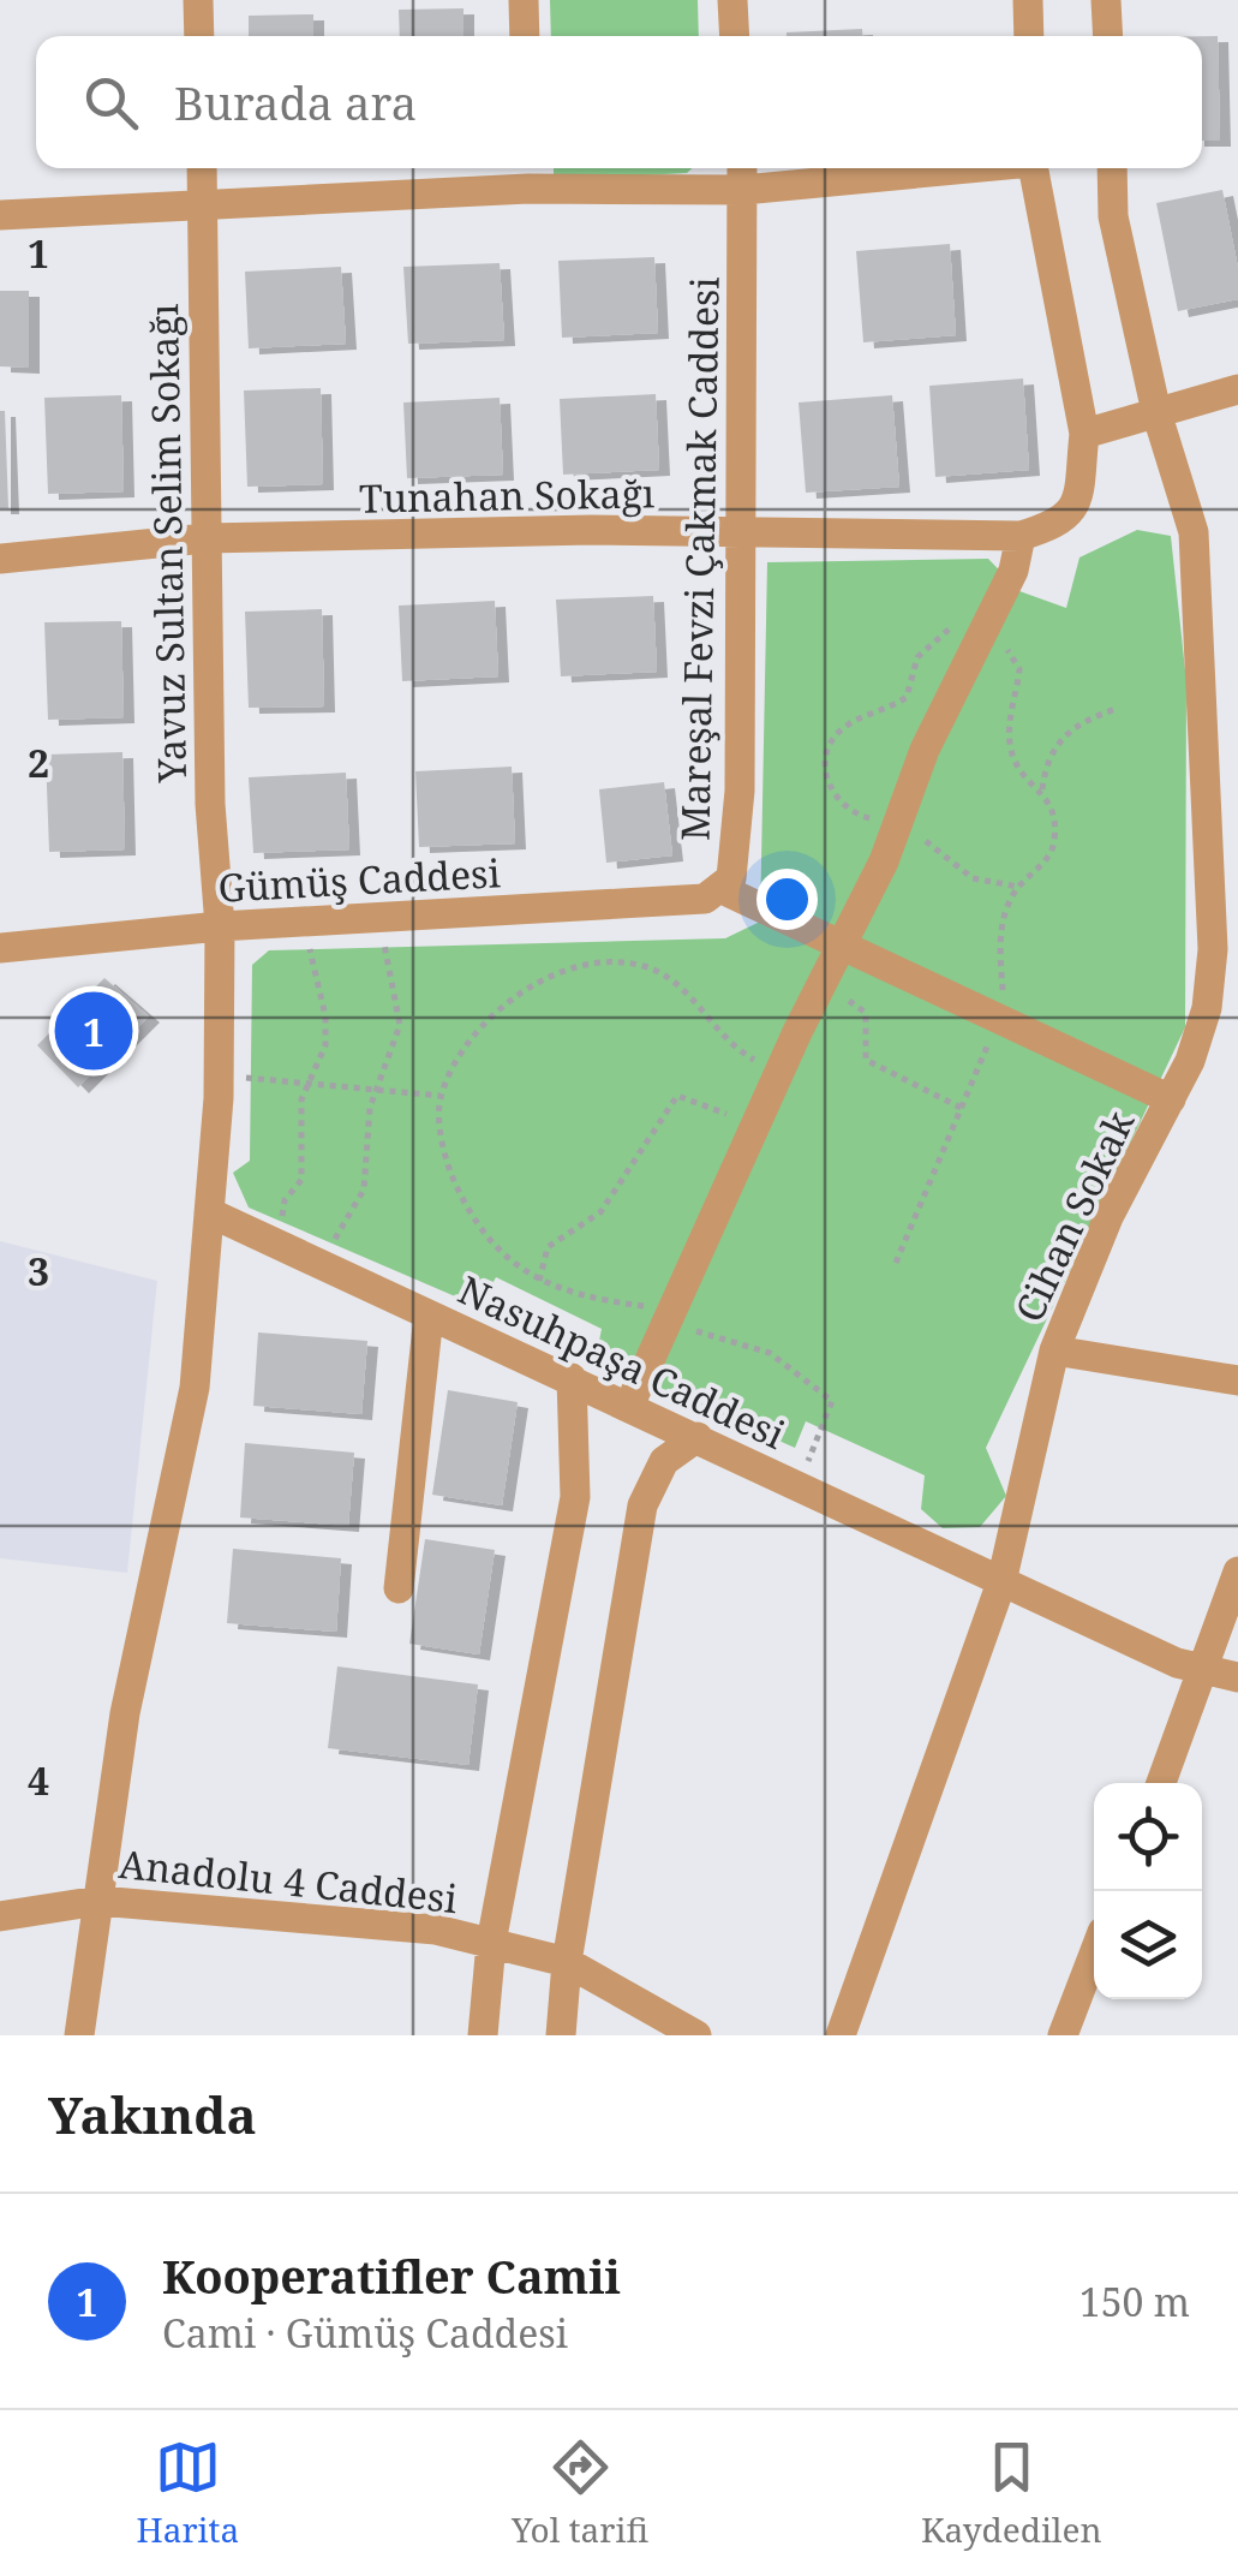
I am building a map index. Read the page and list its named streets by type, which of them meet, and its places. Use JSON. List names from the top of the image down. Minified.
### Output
{"streets":{"street":["Tunahan Sokağı","Yavuz Sultan Selim Sokağı","Mareşal Fevzi Çakmak Caddesi","Gümüş Caddesi","Cihan Sokak","Nasuhpaşa Caddesi","Anadolu 4 Caddesi"]},"crossings":[["Tunahan Sokağı","Yavuz Sultan Selim Sokağı"],["Tunahan Sokağı","Mareşal Fevzi Çakmak Caddesi"],["Yavuz Sultan Selim Sokağı","Gümüş Caddesi"],["Yavuz Sultan Selim Sokağı","Nasuhpaşa Caddesi"],["Yavuz Sultan Selim Sokağı","Anadolu 4 Caddesi"],["Mareşal Fevzi Çakmak Caddesi","Gümüş Caddesi"],["Mareşal Fevzi Çakmak Caddesi","Cihan Sokak"],["Cihan Sokak","Nasuhpaşa Caddesi"]],"page":{"search":"Burada ara","pins":"1","heading":"Yakında","list":[{"mark":"1","name":"Kooperatifler Camii","note":"Cami · Gümüş Caddesi","value":"150 m"}],"nav":["Harita","Yol tarifi","Kaydedilen"]},"grid":{"rows":["1","2","3","4"]}}
